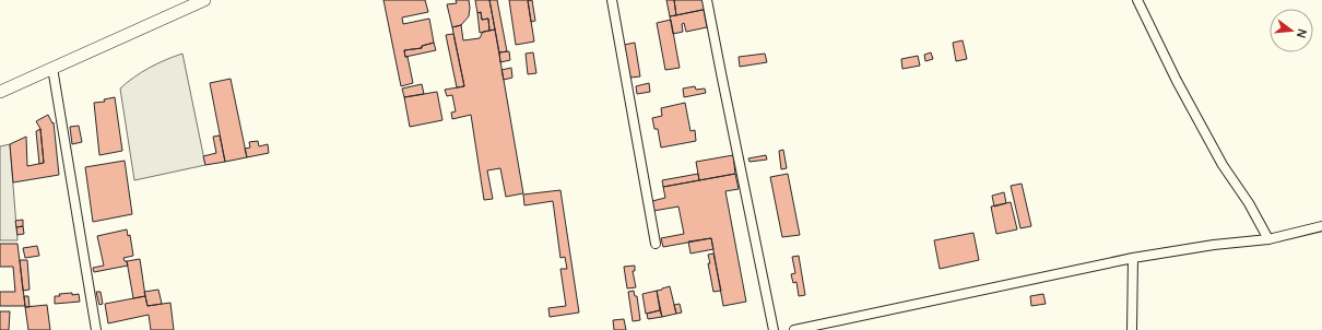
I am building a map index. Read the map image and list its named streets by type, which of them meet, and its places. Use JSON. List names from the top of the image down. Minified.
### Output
{"north":"right"}
